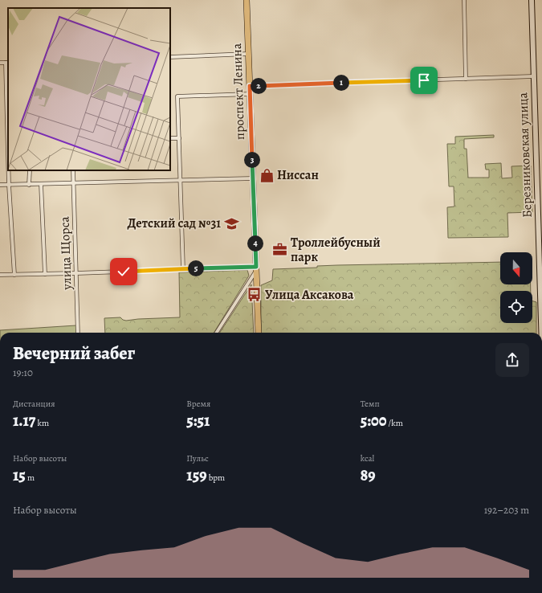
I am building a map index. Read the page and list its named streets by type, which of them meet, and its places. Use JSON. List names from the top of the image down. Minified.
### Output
{"streets":{"main road":["проспект Ленина"],"street":["Березниковская улица","улица Щорса"]},"places":{"shop":["Ниссан"],"school or university":["Детский сад №31"],"office":["Троллейбусный парк"],"bus stop":["Улица Аксакова"]},"north":"bottom","page":{"pins":["1","2","3","4","5"],"heading":["Вечерний забег","19:10"],"stats":[["Дистанция","1.17 km"],["Время","5:51"],["Темп","5:00 /km"],["Набор высоты","15 m"],["Пульс","159 bpm"],["kcal","89"]],"chart":["Набор высоты","192–203 m"]}}
